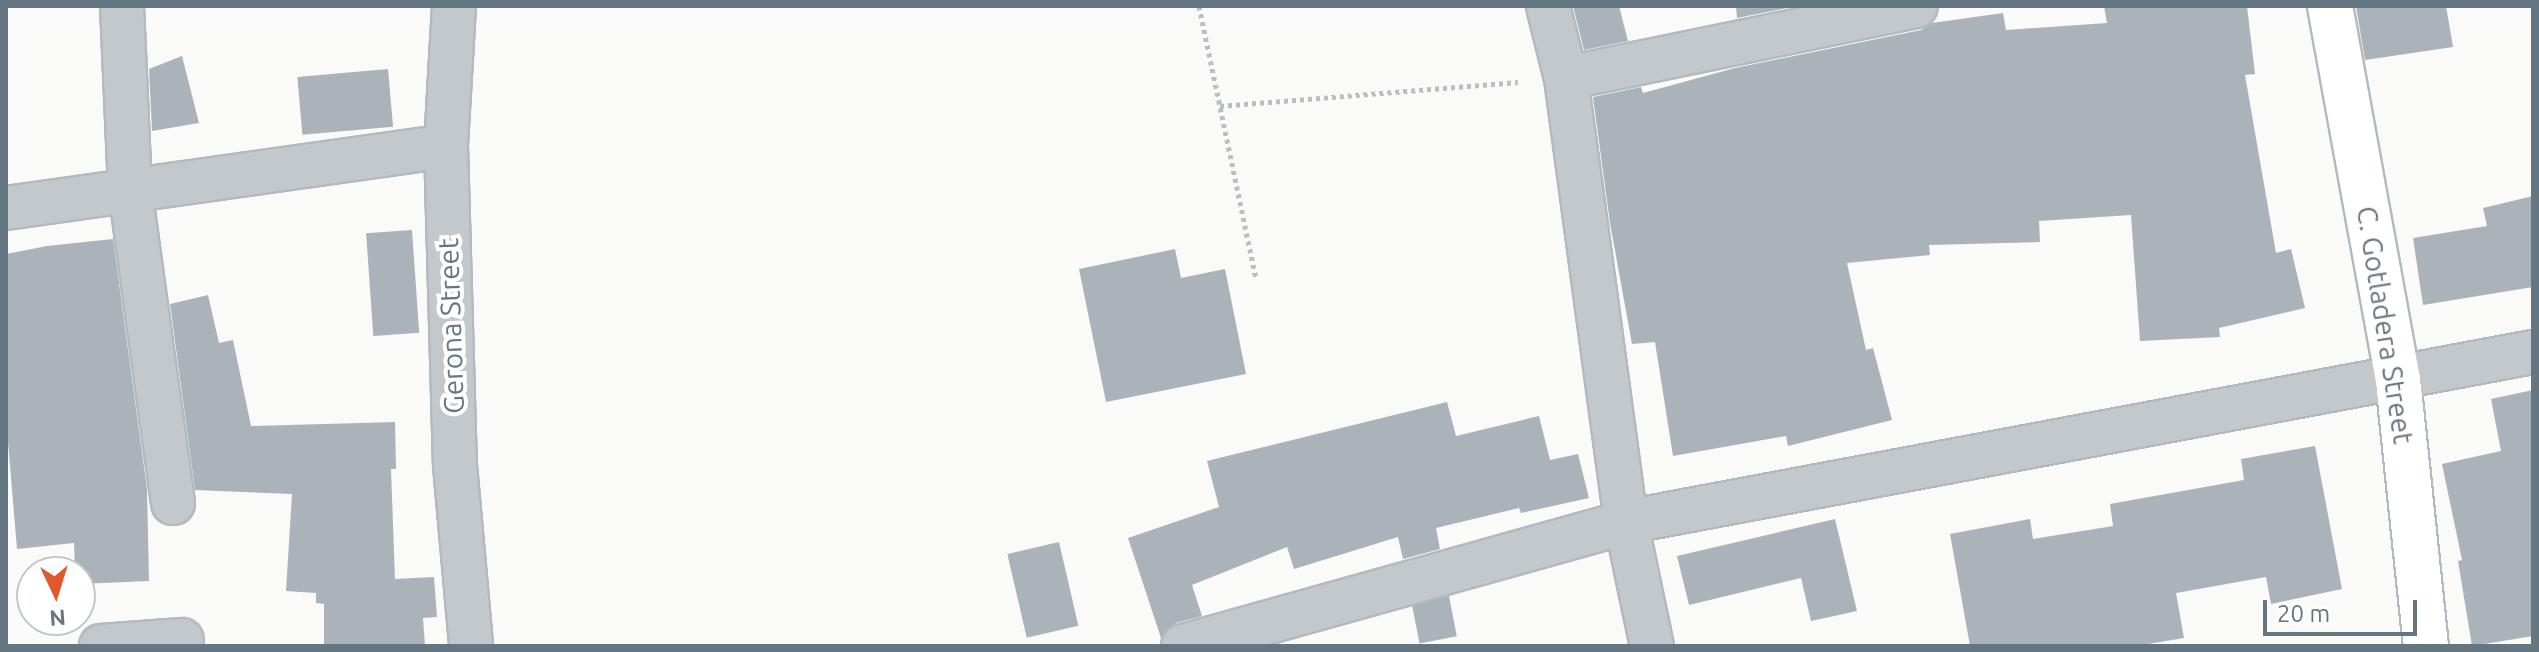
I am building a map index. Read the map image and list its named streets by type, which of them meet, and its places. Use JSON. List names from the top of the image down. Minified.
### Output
{"streets":{"main road":["C. Gotladera Street"],"street":["Gerona Street"]},"scale_bar":"20 m","north":"bottom"}
